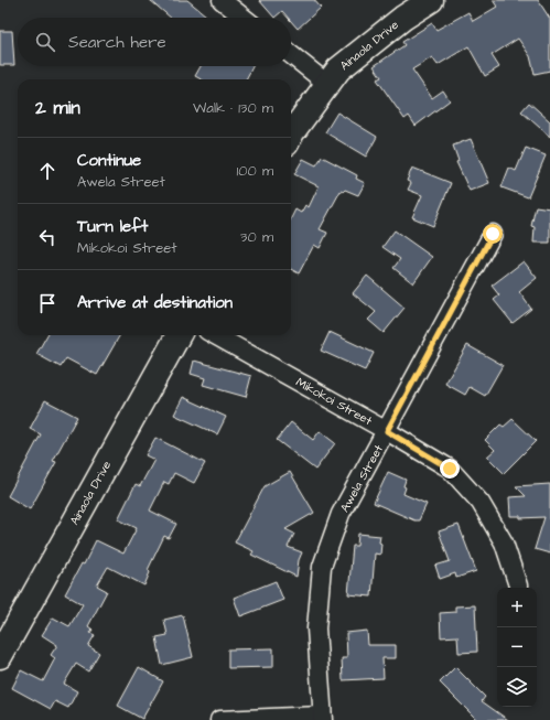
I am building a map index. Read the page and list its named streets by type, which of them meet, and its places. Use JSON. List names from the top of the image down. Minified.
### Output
{"streets":{"street":["Ainaola Drive","Mikokoi Street","Awela Street"]},"crossings":[["Mikokoi Street","Awela Street"]],"page":{"search":"Search here","heading":["2 min","Walk · 130 m"],"list":[["Continue","Awela Street","100 m"],["Turn left","Mikokoi Street","30 m"],"Arrive at destination"],"map_buttons":["+","−"]}}
